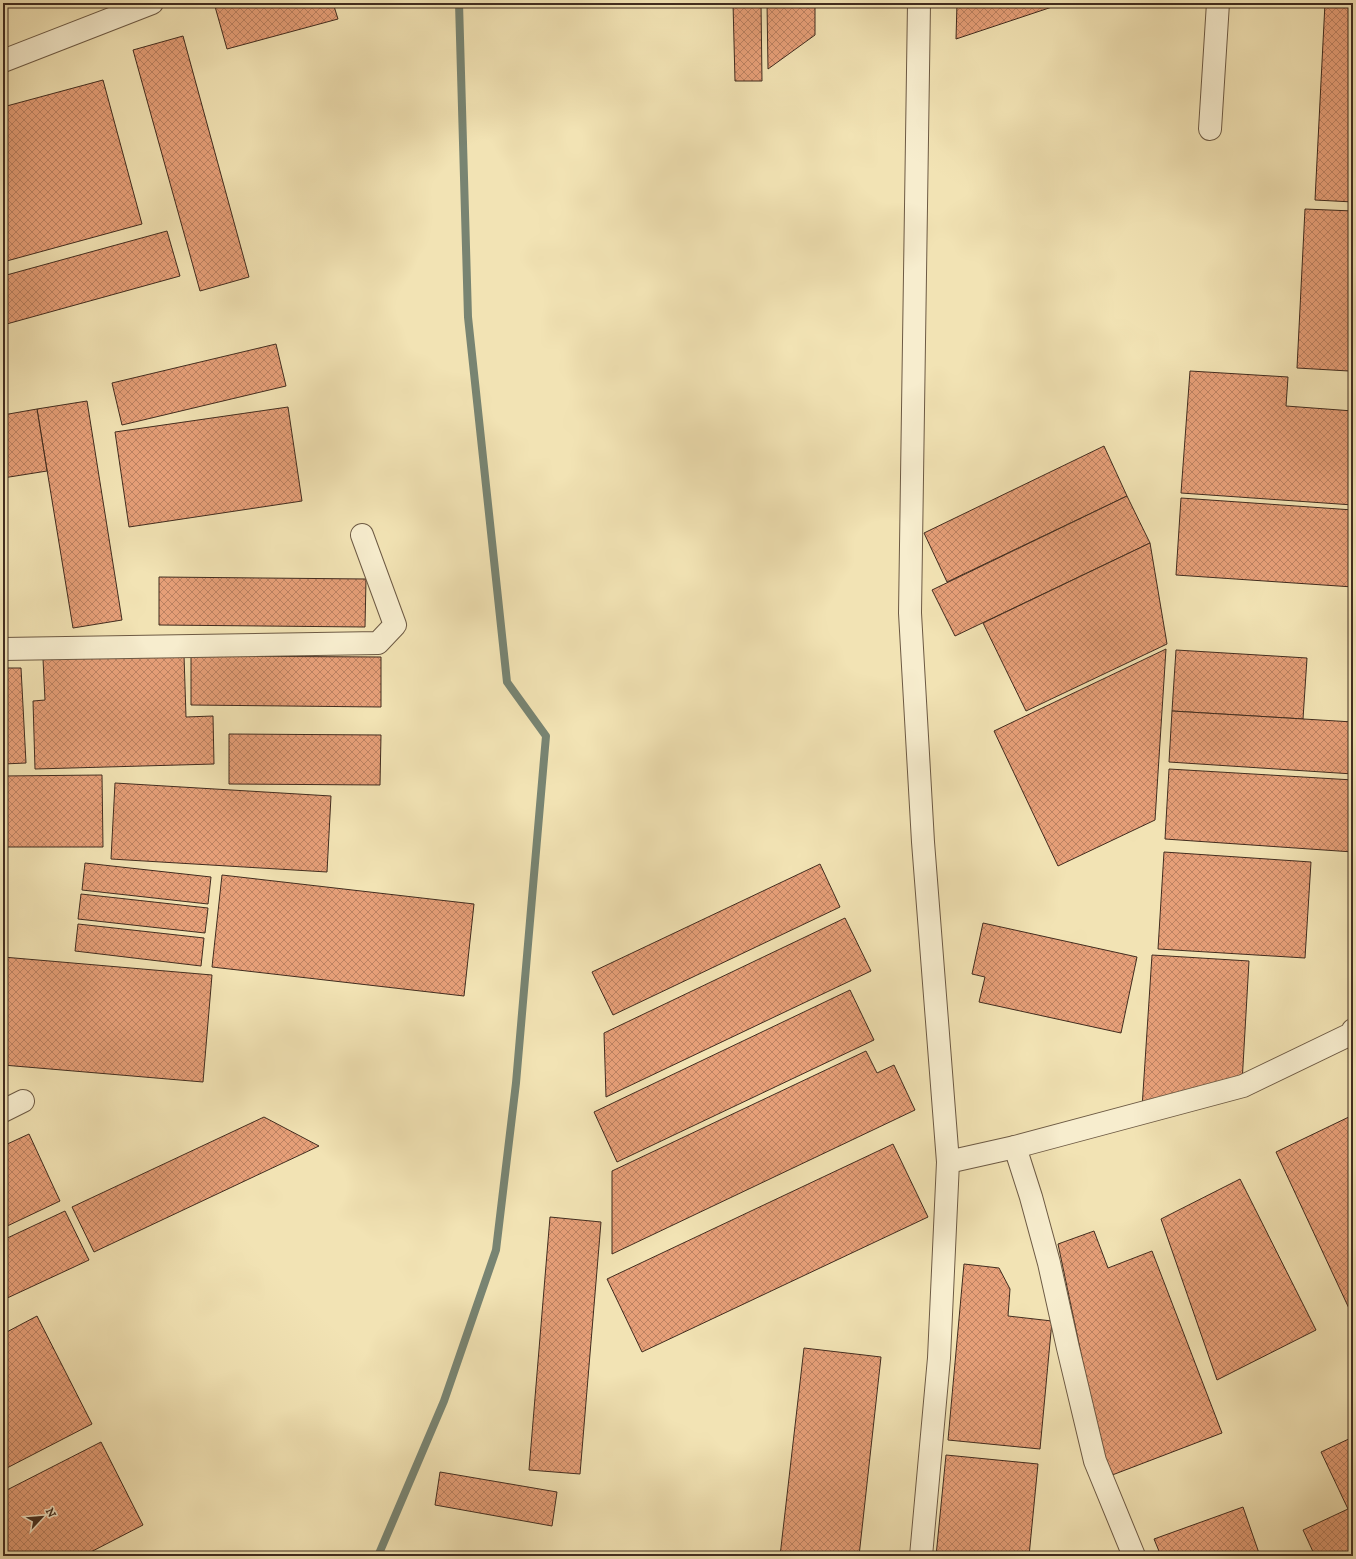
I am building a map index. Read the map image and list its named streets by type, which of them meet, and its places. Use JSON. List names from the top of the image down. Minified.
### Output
{"north":"top right"}
